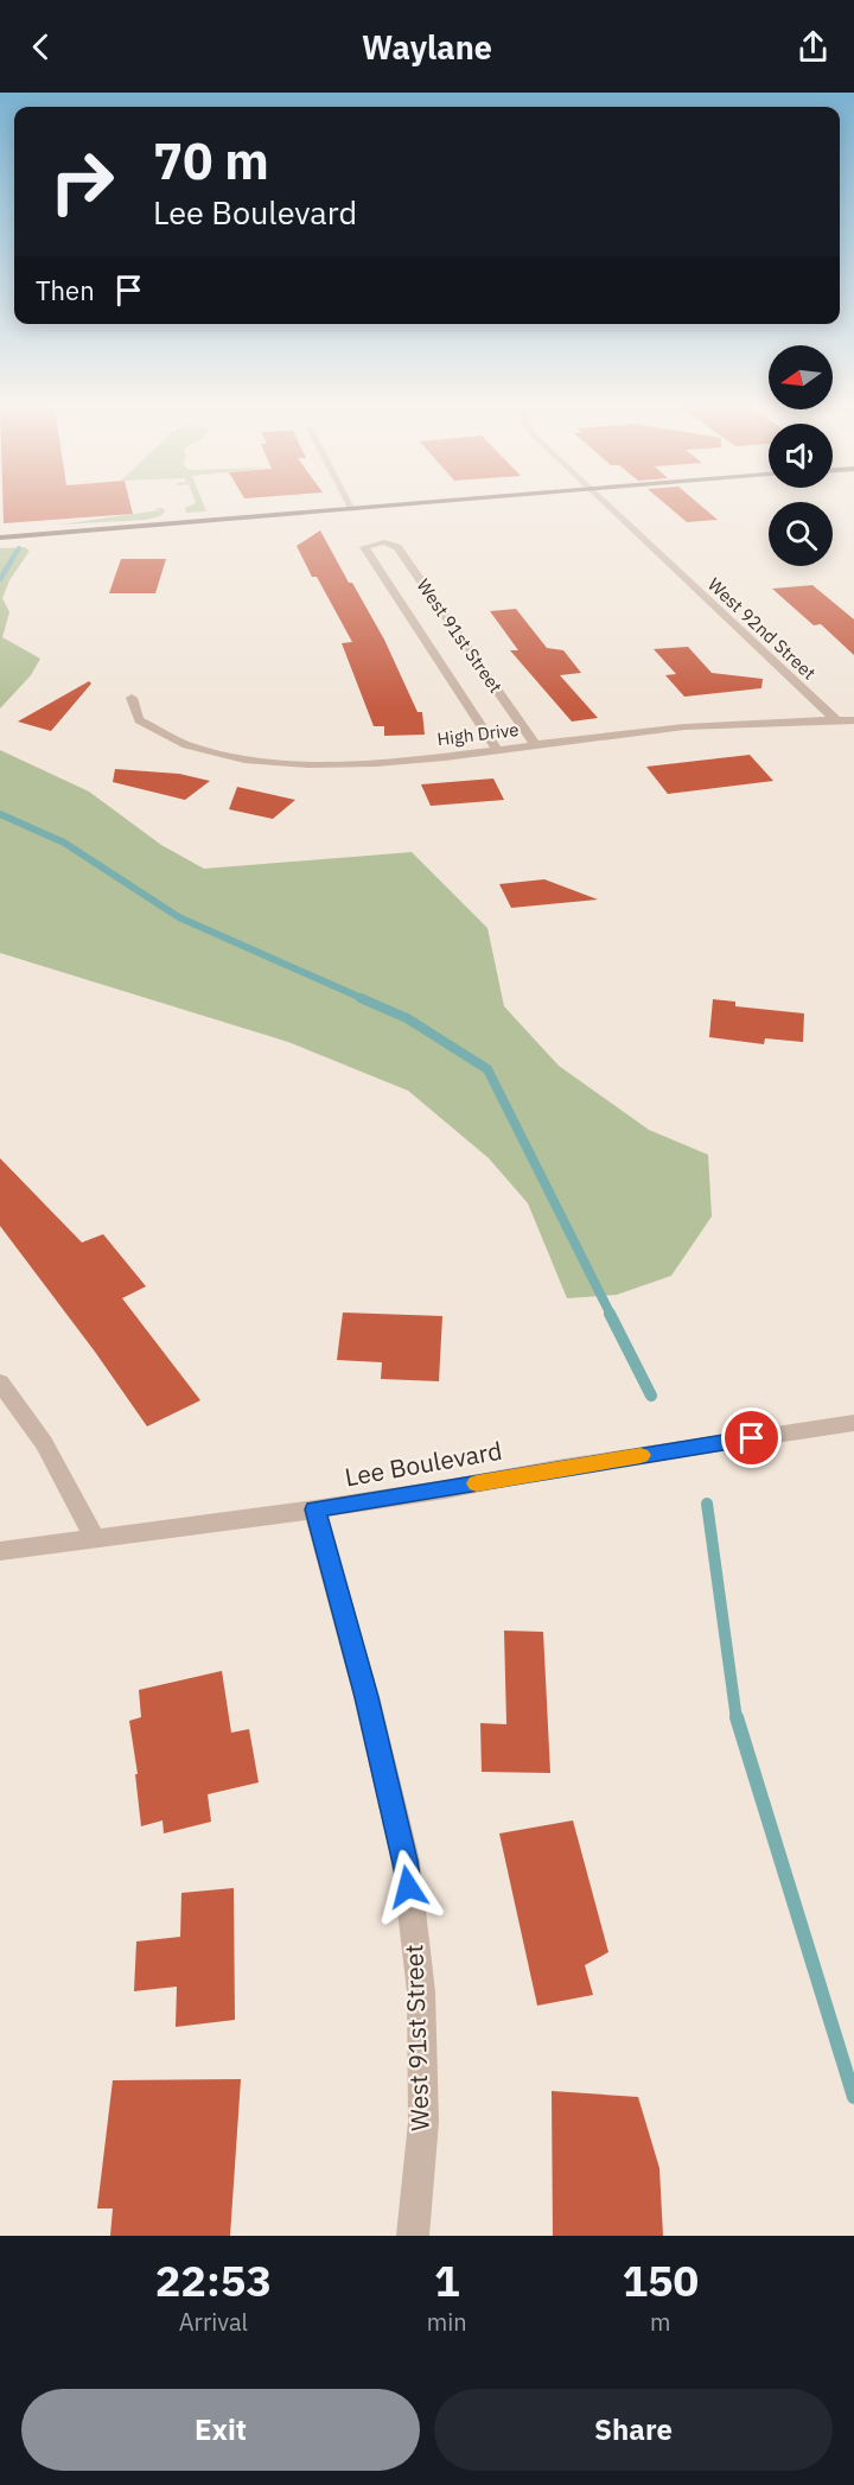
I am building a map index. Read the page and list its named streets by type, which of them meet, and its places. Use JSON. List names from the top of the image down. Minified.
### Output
{"streets":{"street":["West 92nd Street","West 91st Street","High Drive","Lee Boulevard"]},"crossings":[["West 92nd Street","High Drive"],["West 91st Street","High Drive"],["West 91st Street","Lee Boulevard"]],"north":"left","page":{"header":"Waylane","turn":["70 m","Lee Boulevard"],"then":"Then","eta":["22:53","Arrival","1","min","150","m"],"buttons":["Exit","Share"]}}
